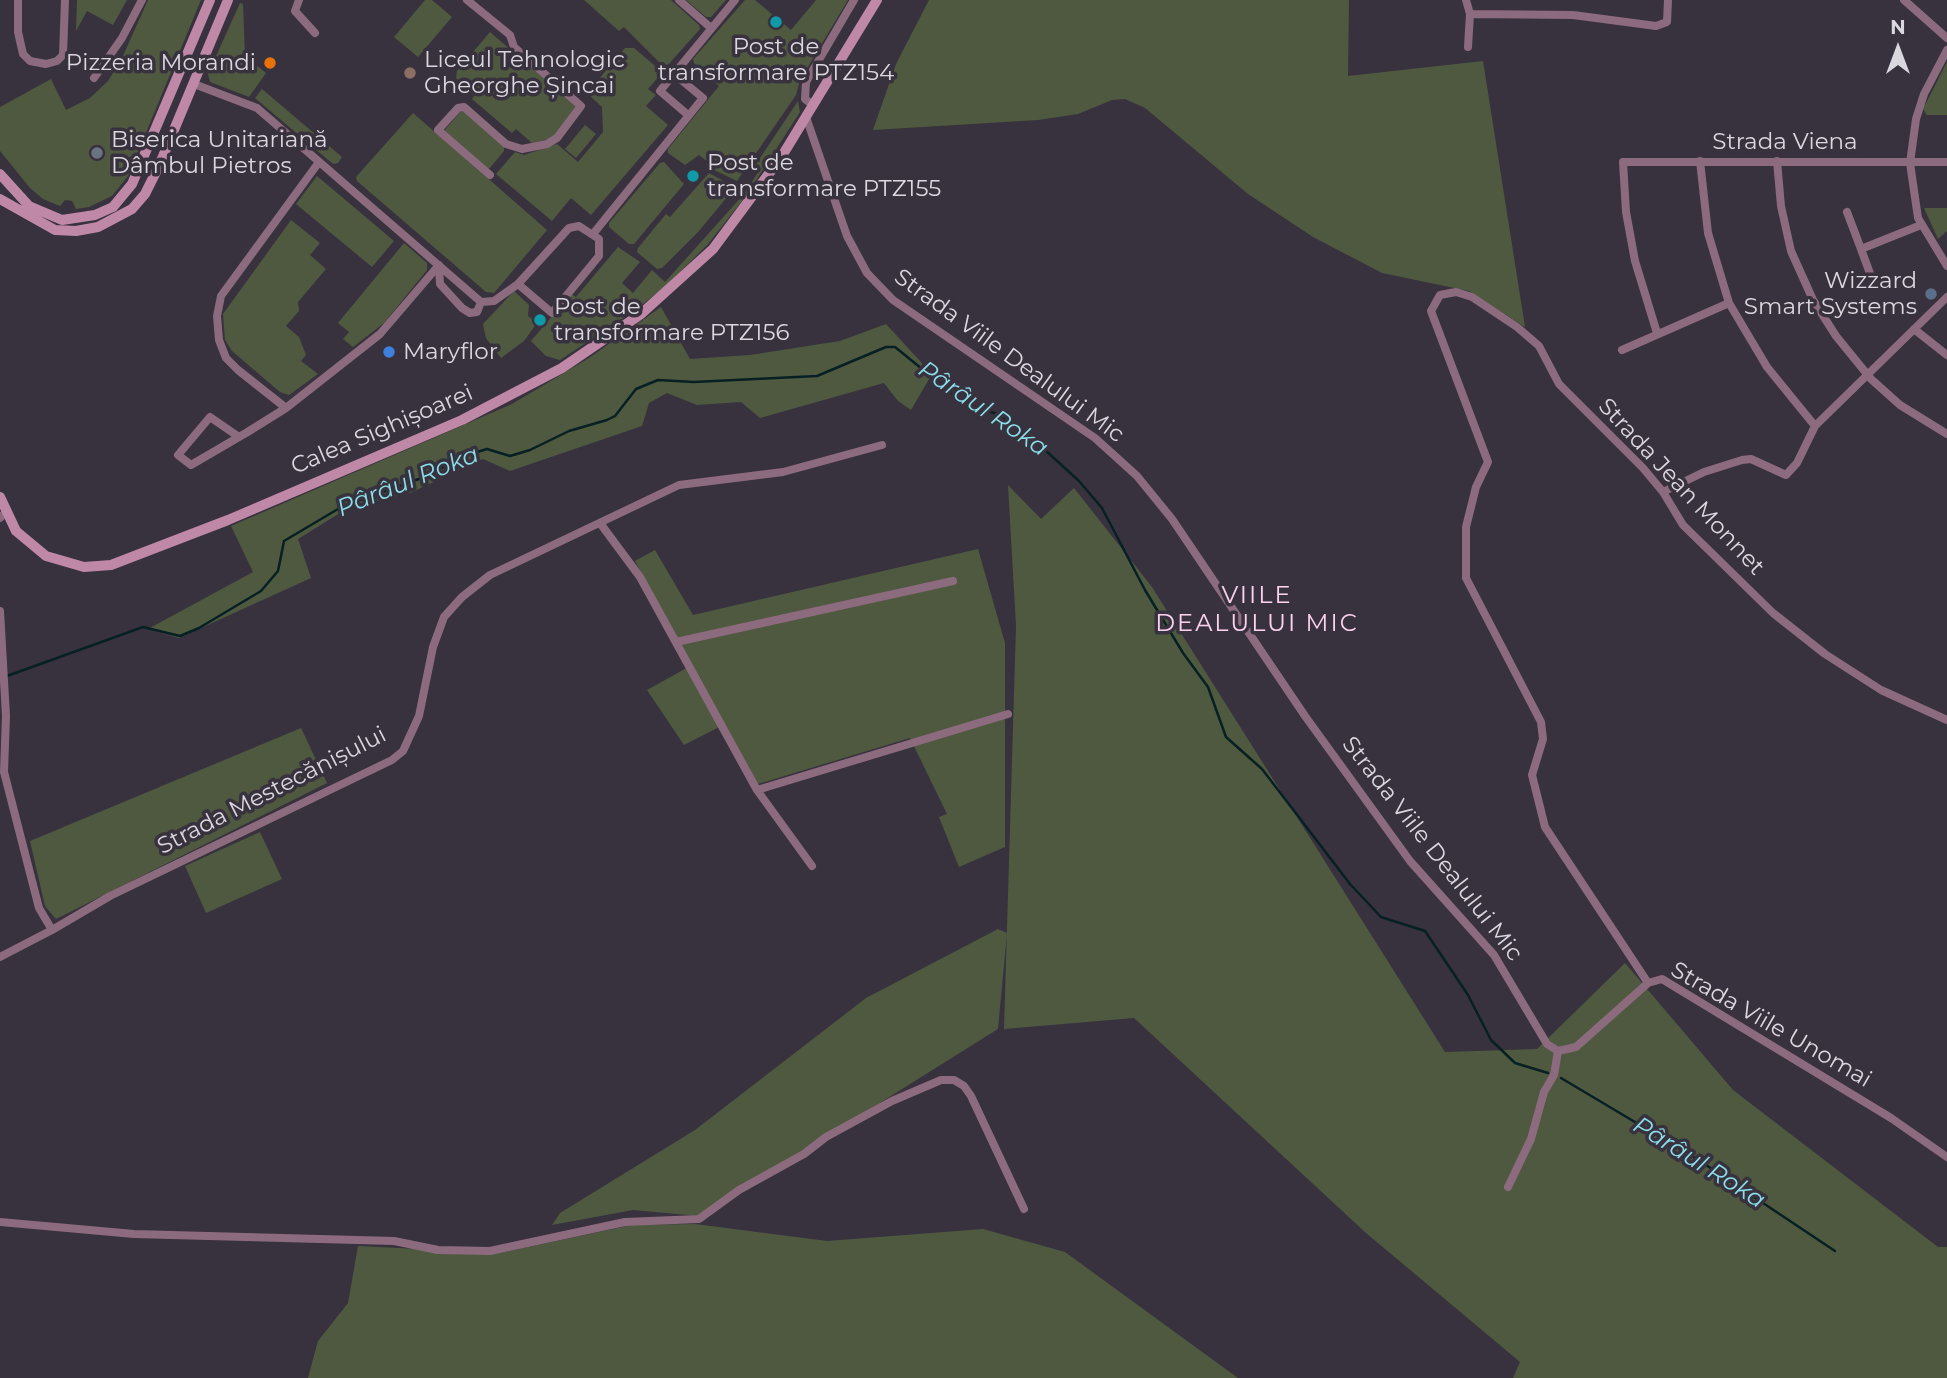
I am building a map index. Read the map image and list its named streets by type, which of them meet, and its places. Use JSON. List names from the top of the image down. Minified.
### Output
{"streets":{"main road":["Calea Sighișoarei"],"street":["Strada Viena","Strada Viile Dealului Mic","Strada Jean Monnet","Strada Mestecănișului","Strada Viile Unomai"]},"crossings":[["Strada Viile Dealului Mic","Calea Sighișoarei"],["Strada Jean Monnet","Strada Viile Unomai"]],"districts":["VIILE DEALULUI MIC"],"water":["Pârâul Roka"],"places":["Post de transformare PTZ154","Pizzeria Morandi","Liceul Tehnologic Gheorghe Șincai","Biserica Unitariană Dâmbul Pietros","Post de transformare PTZ155","Wizzard Smart Systems","Post de transformare PTZ156","Maryflor"],"north":"top"}
